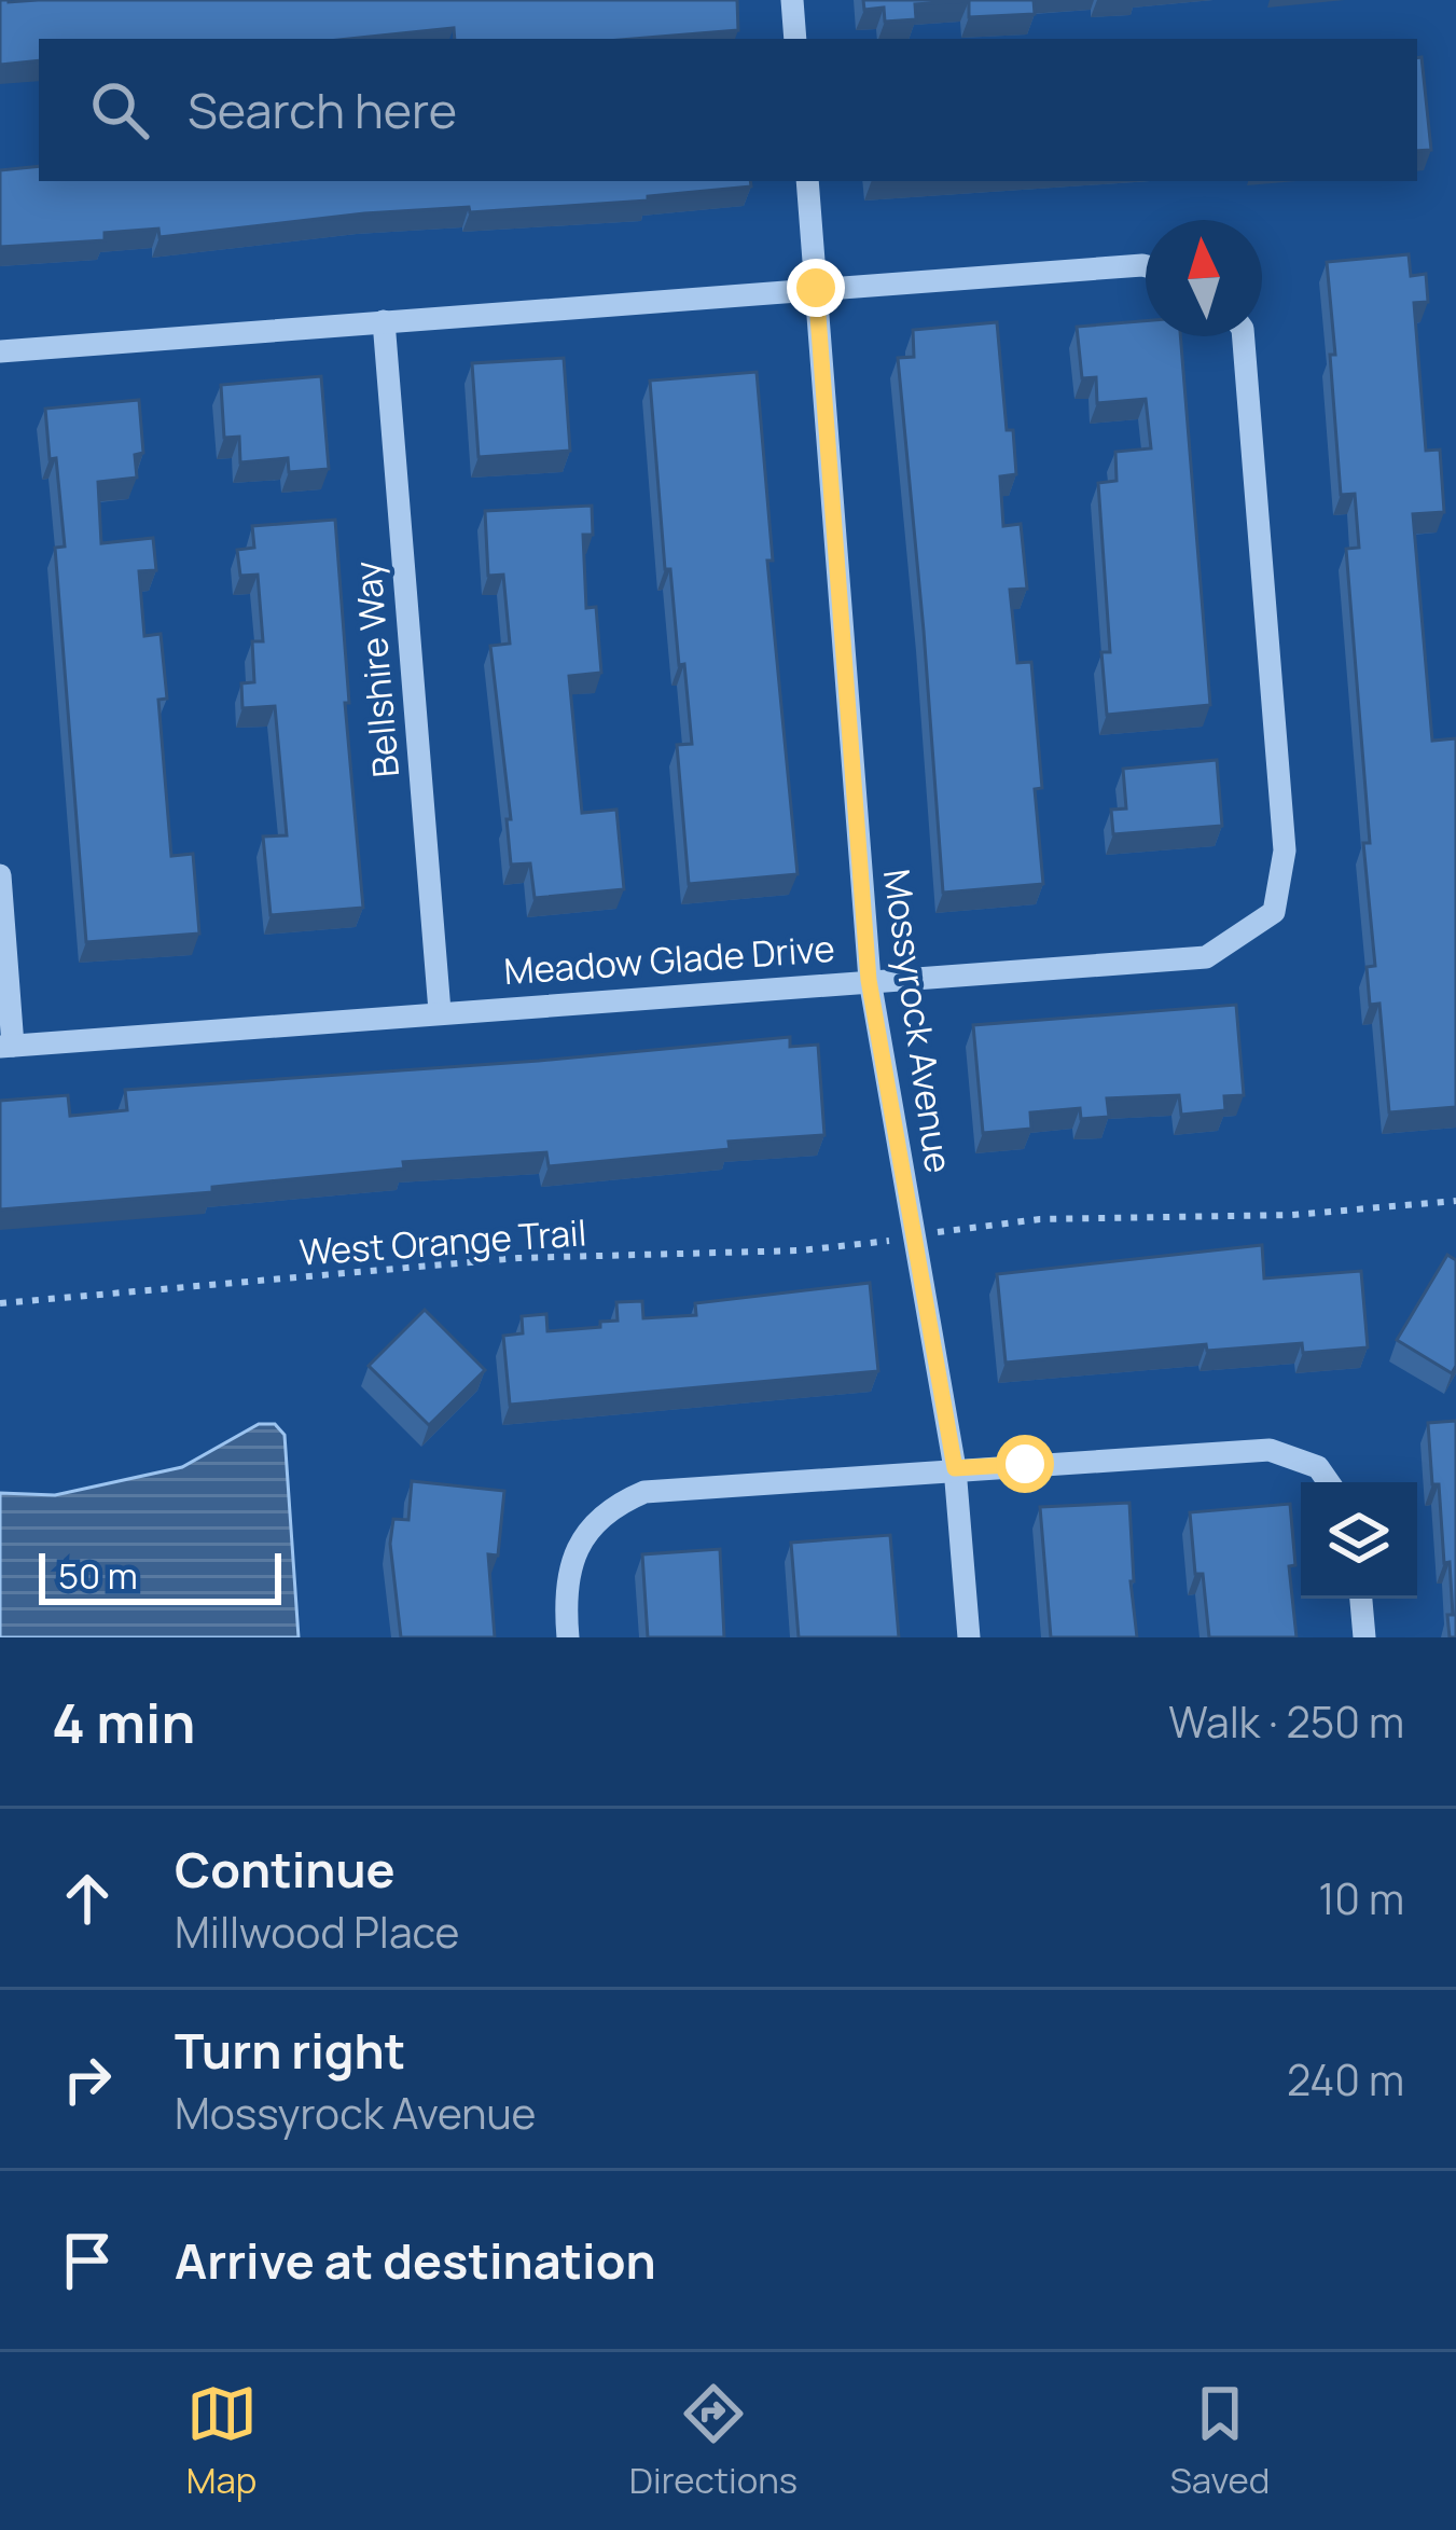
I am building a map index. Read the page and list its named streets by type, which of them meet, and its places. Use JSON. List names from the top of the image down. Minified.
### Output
{"streets":{"street":["Bellshire Way","Meadow Glade Drive","Mossyrock Avenue"],"path":["West Orange Trail"]},"crossings":[["Bellshire Way","Meadow Glade Drive"],["Meadow Glade Drive","Mossyrock Avenue"]],"scale_bar":"50 m","north":"top","page":{"search":"Search here","scale":"50 m","heading":["4 min","Walk · 250 m"],"list":[["Continue","Millwood Place","10 m"],["Turn right","Mossyrock Avenue","240 m"],"Arrive at destination"],"nav":["Map","Directions","Saved"]}}
